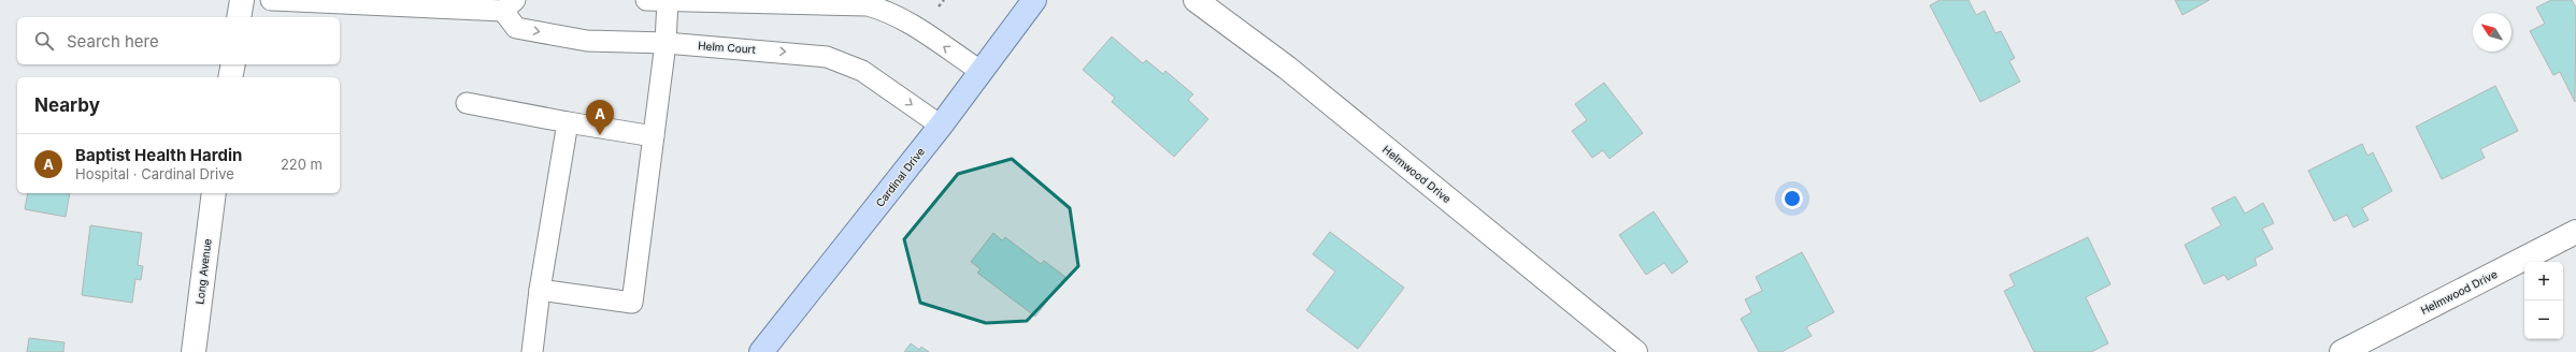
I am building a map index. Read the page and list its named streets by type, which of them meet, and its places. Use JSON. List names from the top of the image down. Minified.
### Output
{"streets":{"main road":["Cardinal Drive"],"street":["Helmwood Drive","Long Avenue"],"lane":["Helm Court"]},"crossings":[["Helm Court","Cardinal Drive"]],"north":"top left","page":{"search":"Search here","heading":"Nearby","pins":"A","list":[{"mark":"A","name":"Baptist Health Hardin","note":"Hospital · Cardinal Drive","value":"220 m"}],"map_buttons":["+","−"]}}
